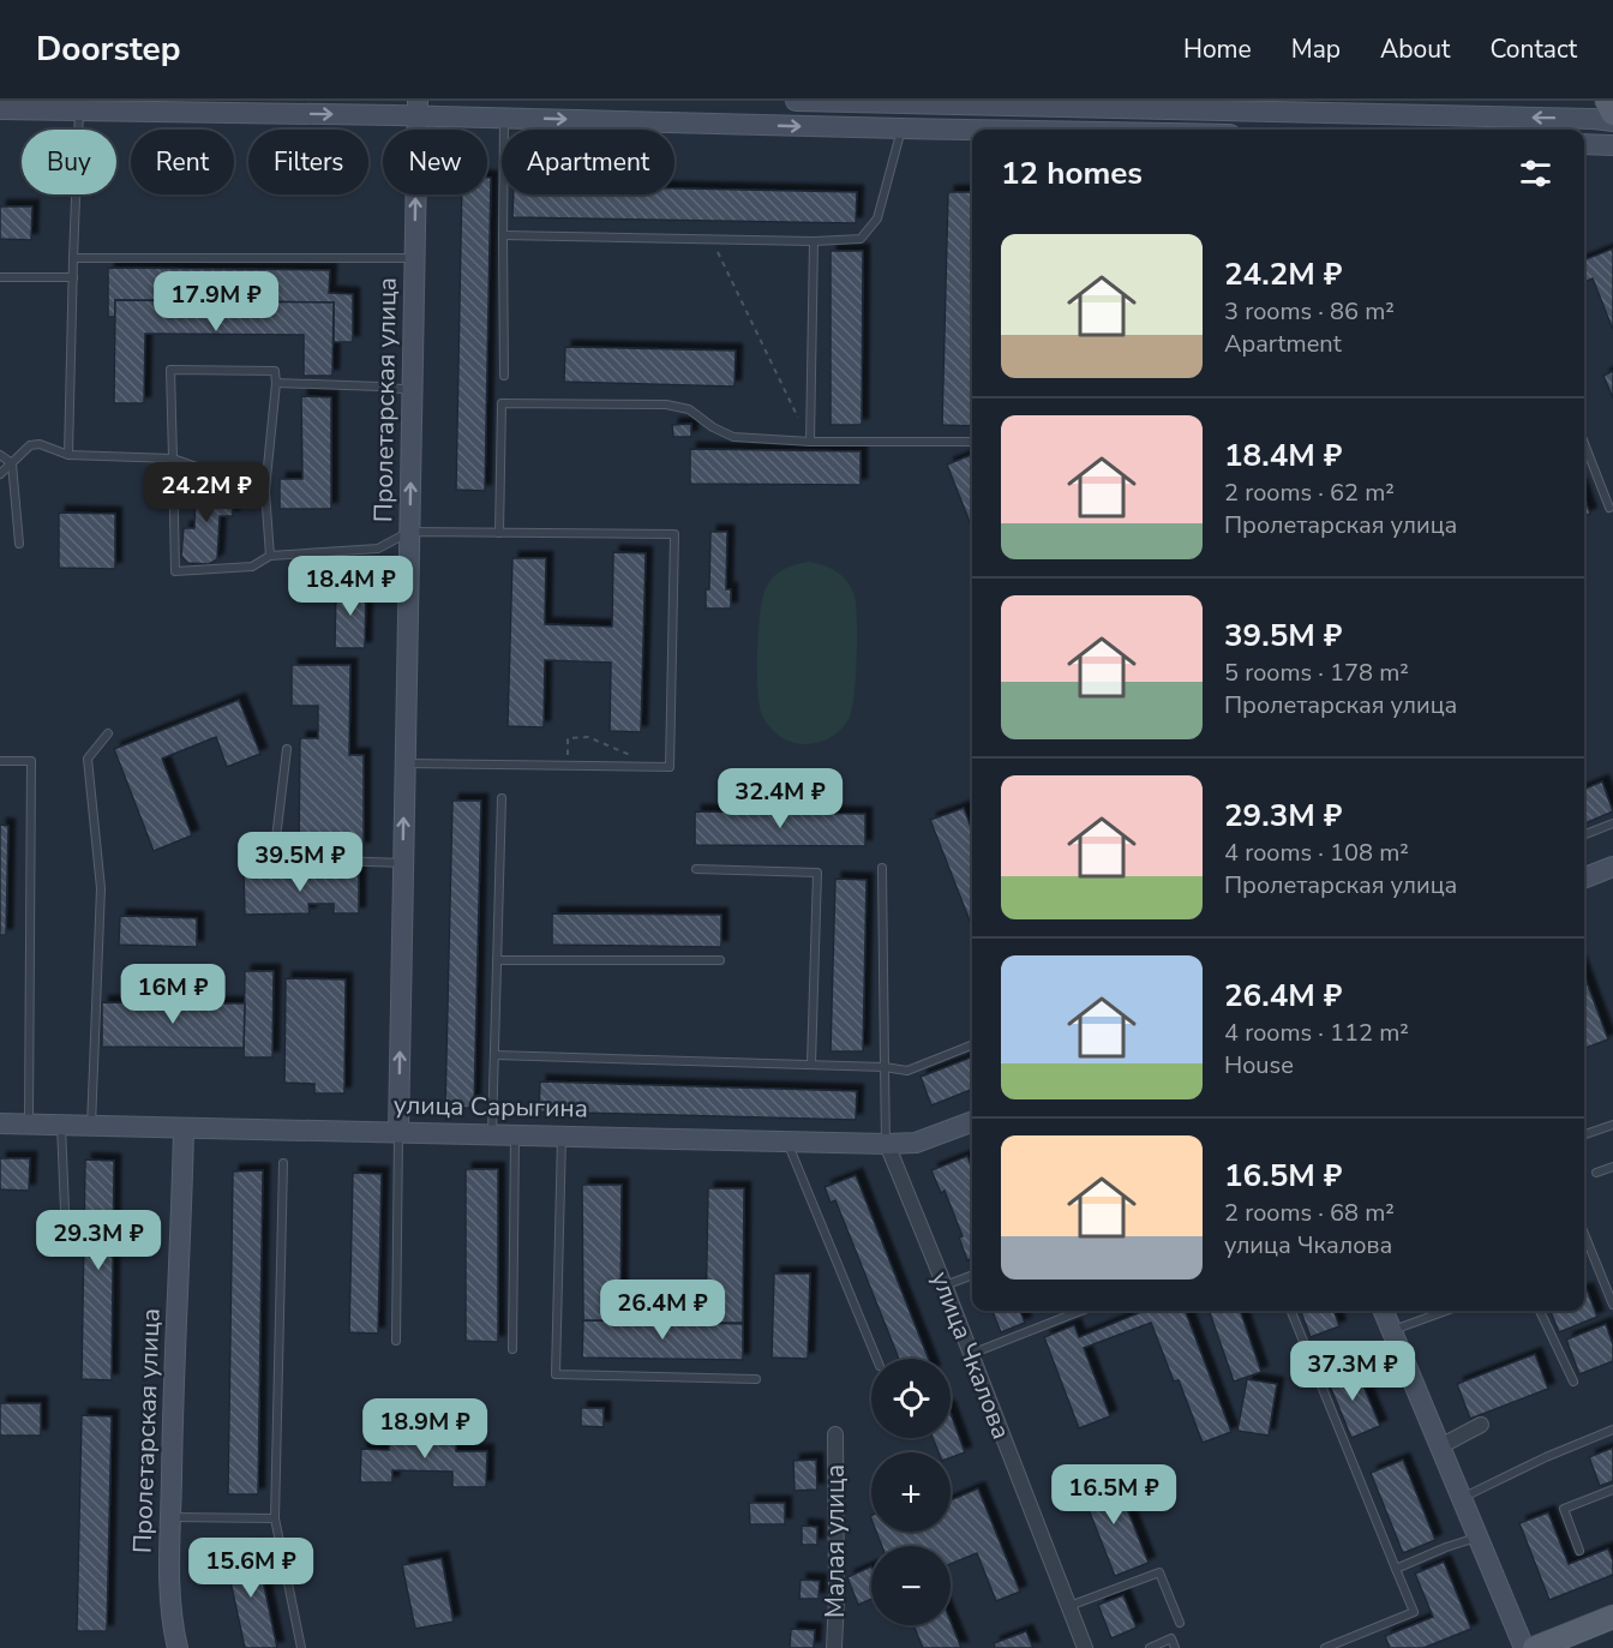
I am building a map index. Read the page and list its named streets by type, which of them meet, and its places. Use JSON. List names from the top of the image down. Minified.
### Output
{"streets":{"street":["Пролетарская улица","улица Сарыгина","улица Чкалова","Малая улица"]},"crossings":[["Пролетарская улица","улица Сарыгина"],["улица Сарыгина","улица Чкалова"]],"one_way":["Пролетарская улица"],"page":{"header":"Doorstep","nav":["Home","Map","About","Contact"],"chip":["Buy","Rent","Filters","New","Apartment"],"heading":"12 homes","list":[{"name":"24.2M ₽","note":"3 rooms · 86 m² · Apartment"},{"name":"18.4M ₽","note":"2 rooms · 62 m² · Пролетарская улица"},{"name":"39.5M ₽","note":"5 rooms · 178 m² · Пролетарская улица"},{"name":"29.3M ₽","note":"4 rooms · 108 m² · Пролетарская улица"},{"name":"26.4M ₽","note":"4 rooms · 112 m² · House"},{"name":"16.5M ₽","note":"2 rooms · 68 m² · улица Чкалова"}],"price":["17.9M ₽","24.2M ₽","18.4M ₽","32.4M ₽","39.5M ₽","16M ₽","29.3M ₽","26.4M ₽","37.3M ₽","18.9M ₽","16.5M ₽","15.6M ₽"],"map_buttons":["+","−"]}}
